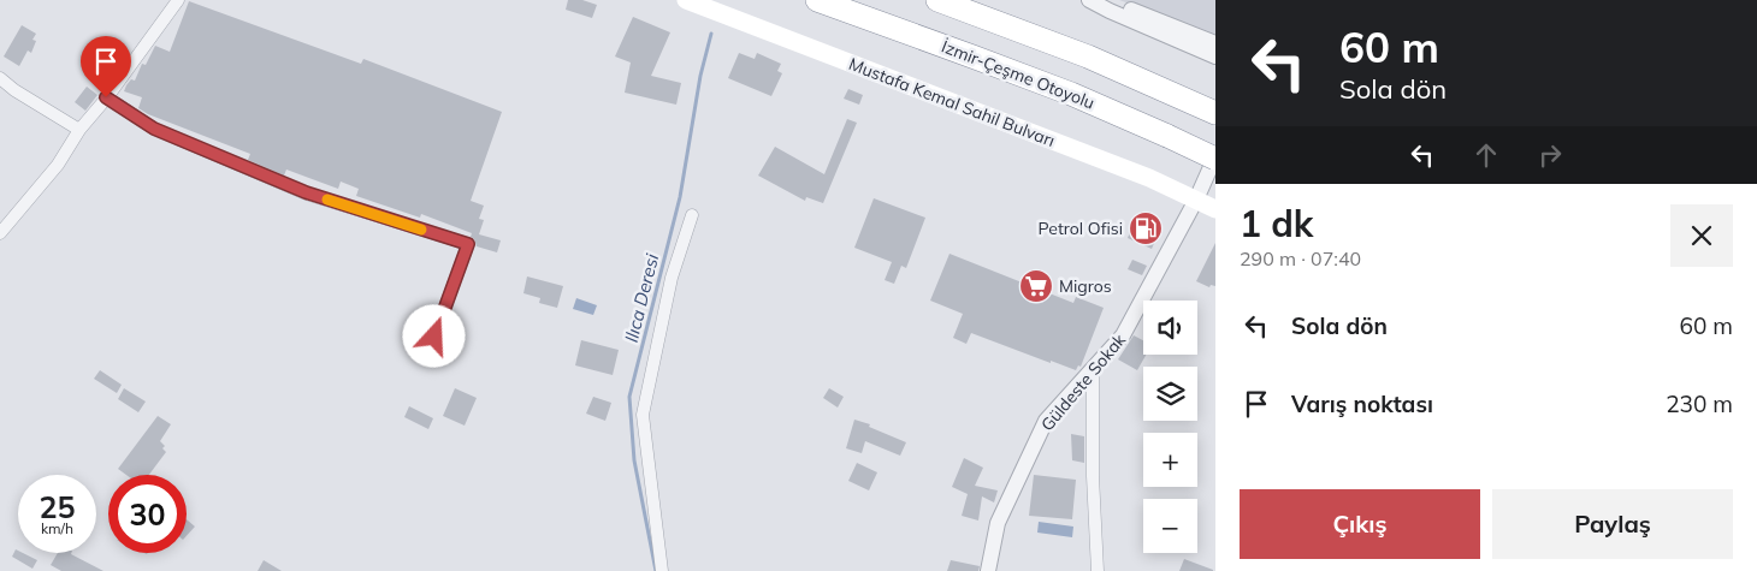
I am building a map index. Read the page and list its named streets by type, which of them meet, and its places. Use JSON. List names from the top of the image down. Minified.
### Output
{"streets":{"highway":["İzmir-Çeşme Otoyolu"],"main road":["Mustafa Kemal Sahil Bulvarı"],"street":["Güldeste Sokak"]},"crossings":[["İzmir-Çeşme Otoyolu","Güldeste Sokak"],["Mustafa Kemal Sahil Bulvarı","Güldeste Sokak"]],"water":["Ilıca Deresi"],"places":{"fuel station":["Petrol Ofisi"],"supermarket":["Migros"]},"page":{"turn":["60 m","Sola dön"],"heading":["1 dk","290 m · 07:40"],"list":[{"name":"Sola dön","value":"60 m"},{"name":"Varış noktası","value":"230 m"}],"map_buttons":["+","−"],"speed":"25 km/h","limit":"30","buttons":["Çıkış","Paylaş"]}}
